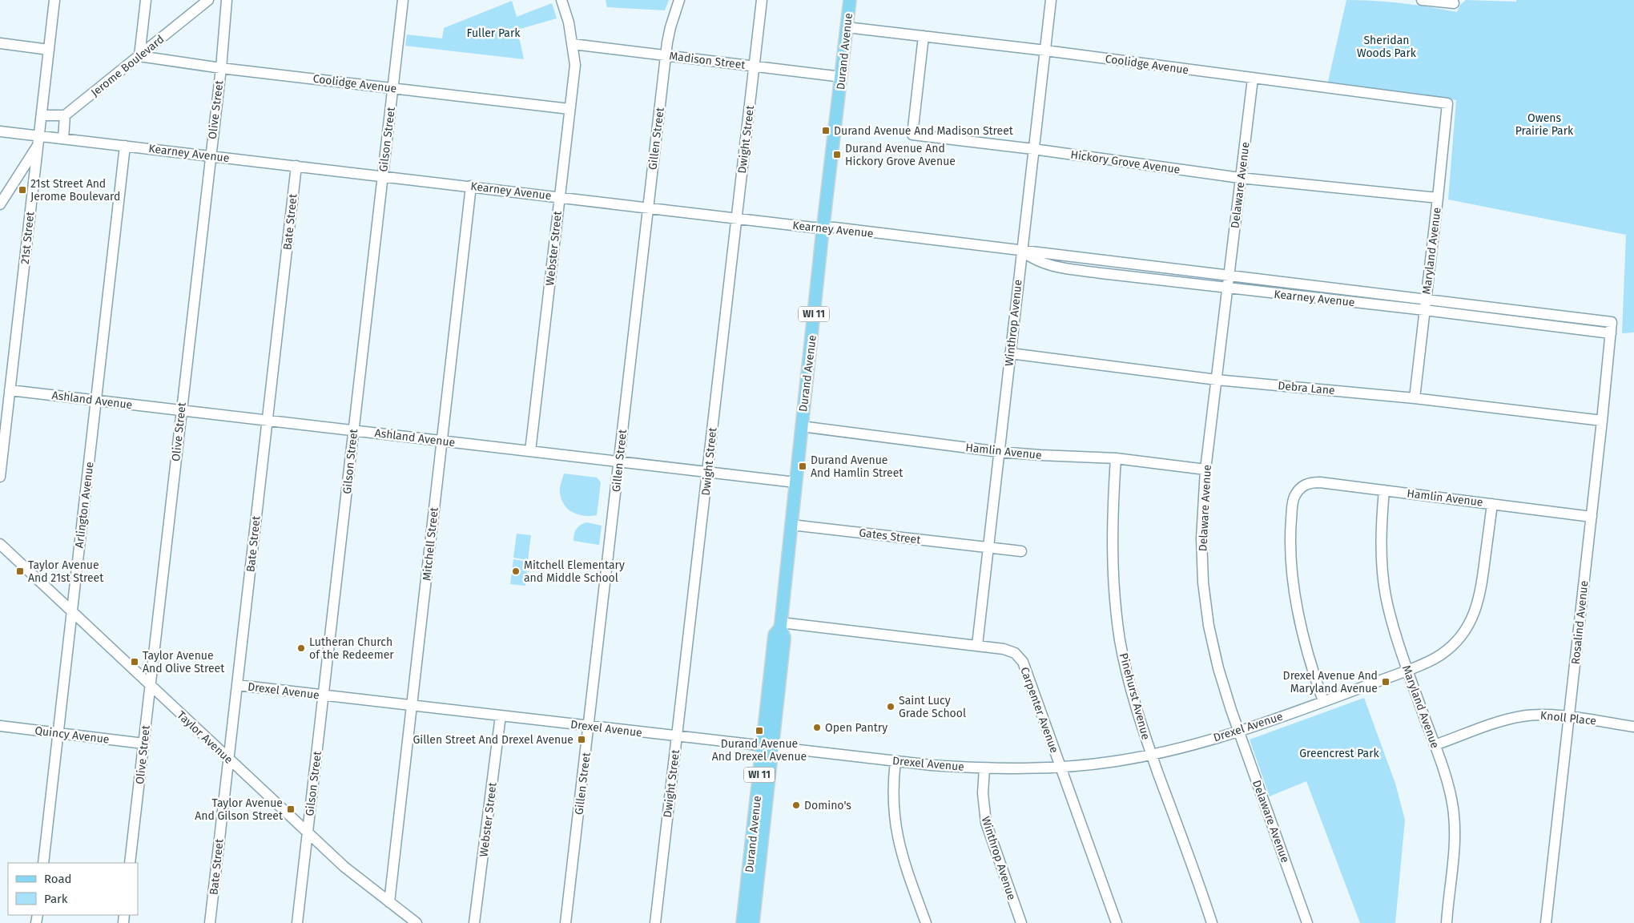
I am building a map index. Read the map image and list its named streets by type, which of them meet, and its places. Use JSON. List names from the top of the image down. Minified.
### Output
{"streets":{"main road":["Durand Avenue","WI 11"],"street":["Madison Street","Coolidge Avenue","Jerome Boulevard","Olive Street","Gillen Street","Gilson Street","Dwight Street","Kearney Avenue","Hickory Grove Avenue","Delaware Avenue","Bate Street","21st Street","Webster Street","Maryland Avenue","Winthrop Avenue","Debra Lane","Ashland Avenue","Hamlin Avenue","Arlington Avenue","Gates Street","Mitchell Street","Rosalind Avenue","Drexel Avenue","Pinehurst Avenue","Carpenter Avenue","Knoll Place","Quincy Avenue","Taylor Avenue"]},"crossings":[["Durand Avenue","Madison Street"],["Durand Avenue","Coolidge Avenue"],["Durand Avenue","Kearney Avenue"],["Durand Avenue","Ashland Avenue"],["Durand Avenue","Hamlin Avenue"],["Durand Avenue","Gates Street"],["Durand Avenue","Drexel Avenue"],["Durand Avenue","Carpenter Avenue"],["Madison Street","Gillen Street"],["Madison Street","Dwight Street"],["Madison Street","Webster Street"],["Coolidge Avenue","Jerome Boulevard"],["Coolidge Avenue","Olive Street"],["Coolidge Avenue","Gilson Street"],["Coolidge Avenue","Hickory Grove Avenue"],["Coolidge Avenue","Delaware Avenue"],["Coolidge Avenue","Webster Street"],["Coolidge Avenue","Maryland Avenue"],["Coolidge Avenue","Winthrop Avenue"],["Olive Street","Kearney Avenue"],["Olive Street","Ashland Avenue"],["Olive Street","Quincy Avenue"],["Olive Street","Taylor Avenue"],["Gillen Street","Kearney Avenue"],["Gillen Street","Ashland Avenue"],["Gillen Street","Drexel Avenue"],["Gilson Street","Kearney Avenue"],["Gilson Street","Ashland Avenue"],["Gilson Street","Drexel Avenue"],["Gilson Street","Taylor Avenue"],["Dwight Street","Kearney Avenue"],["Dwight Street","Ashland Avenue"],["Dwight Street","Drexel Avenue"],["Kearney Avenue","Delaware Avenue"],["Kearney Avenue","Bate Street"],["Kearney Avenue","21st Street"],["Kearney Avenue","Webster Street"],["Kearney Avenue","Maryland Avenue"],["Kearney Avenue","Winthrop Avenue"],["Kearney Avenue","Arlington Avenue"],["Kearney Avenue","Mitchell Street"],["Kearney Avenue","Rosalind Avenue"],["Hickory Grove Avenue","Delaware Avenue"],["Hickory Grove Avenue","Maryland Avenue"],["Hickory Grove Avenue","Winthrop Avenue"],["Delaware Avenue","Debra Lane"],["Delaware Avenue","Hamlin Avenue"],["Delaware Avenue","Drexel Avenue"],["Bate Street","Ashland Avenue"],["Bate Street","Drexel Avenue"],["Bate Street","Taylor Avenue"],["21st Street","Ashland Avenue"],["Webster Street","Ashland Avenue"],["Webster Street","Drexel Avenue"],["Maryland Avenue","Debra Lane"],["Maryland Avenue","Hamlin Avenue"],["Maryland Avenue","Drexel Avenue"],["Maryland Avenue","Knoll Place"],["Winthrop Avenue","Debra Lane"],["Winthrop Avenue","Hamlin Avenue"],["Winthrop Avenue","Gates Street"],["Winthrop Avenue","Drexel Avenue"],["Winthrop Avenue","Carpenter Avenue"],["Debra Lane","Rosalind Avenue"],["Ashland Avenue","Arlington Avenue"],["Ashland Avenue","Mitchell Street"],["Hamlin Avenue","Rosalind Avenue"],["Hamlin Avenue","Drexel Avenue"],["Hamlin Avenue","Pinehurst Avenue"],["Arlington Avenue","Quincy Avenue"],["Arlington Avenue","Taylor Avenue"],["Mitchell Street","Drexel Avenue"],["Mitchell Street","Taylor Avenue"],["Rosalind Avenue","Knoll Place"],["Drexel Avenue","Pinehurst Avenue"],["Drexel Avenue","Carpenter Avenue"]],"parks":["Fuller Park","Sheridan Woods Park","Owens Prairie Park","Greencrest Park"],"places":{"transit":["Durand Avenue And Madison Street","Durand Avenue And Hickory Grove Avenue","21st Street And Jerome Boulevard","Durand Avenue And Hamlin Street","Taylor Avenue And 21st Street","Taylor Avenue And Olive Street","Drexel Avenue And Maryland Avenue","Durand Avenue And Drexel Avenue","Gillen Street And Drexel Avenue","Taylor Avenue And Gilson Street"],"other":["Mitchell Elementary and Middle School","Lutheran Church of the Redeemer","Saint Lucy Grade School","Open Pantry","Domino's"]},"legend":["Road","Park"]}
